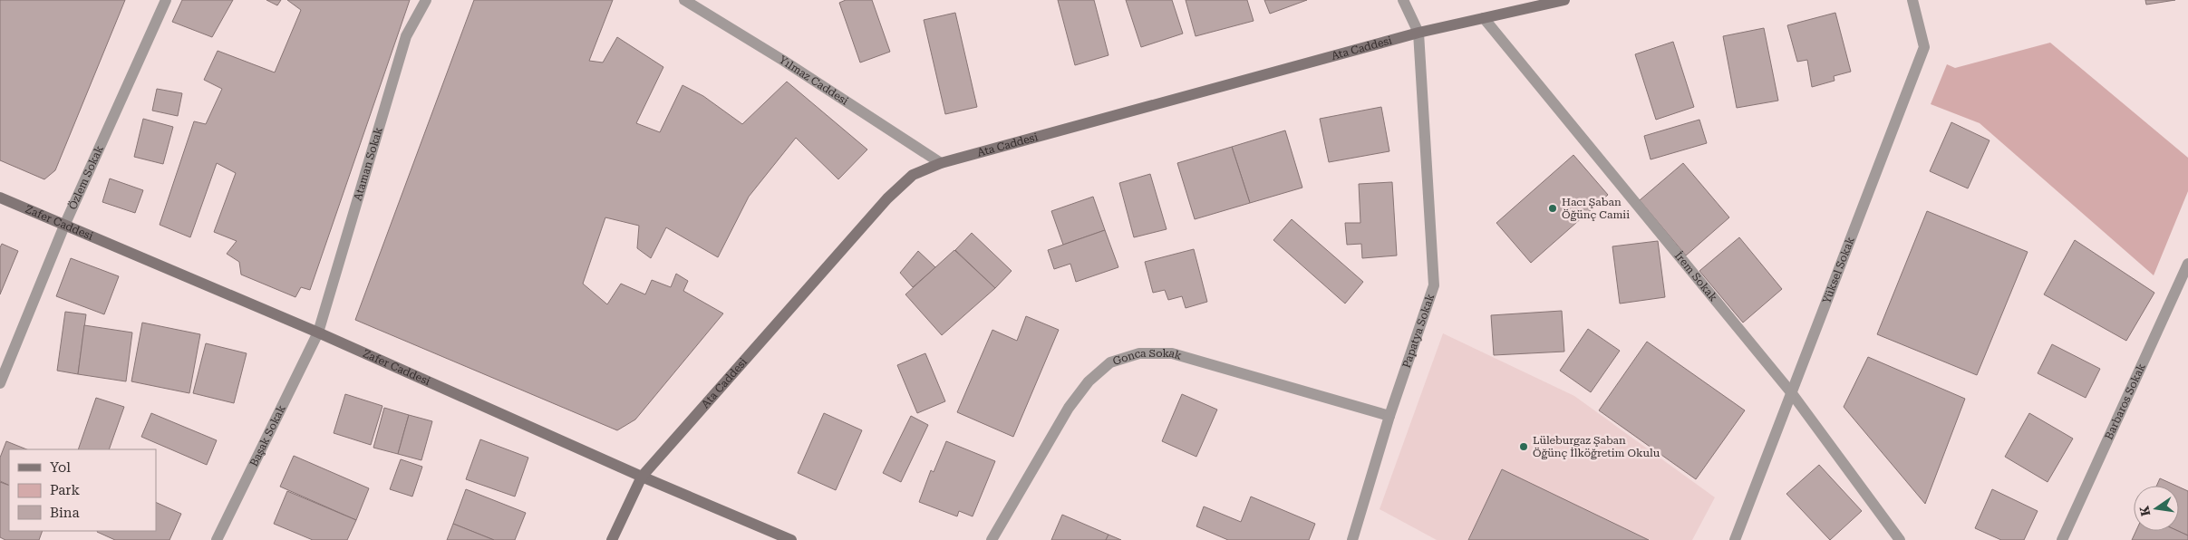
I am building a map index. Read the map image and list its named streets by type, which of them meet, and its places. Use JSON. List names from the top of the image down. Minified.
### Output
{"streets":{"street":["Ata Caddesi","Yılmaz Caddesi","Ataman Sokak","Özlem Sokak","Zafer Caddesi","Yüksel Sokak","İrem Sokak","Papatya Sokak","Gonca Sokak","Barbaros Sokak","Başak Sokak"]},"crossings":[["Ata Caddesi","Yılmaz Caddesi"],["Ata Caddesi","Zafer Caddesi"],["Ata Caddesi","İrem Sokak"],["Ata Caddesi","Papatya Sokak"],["Ataman Sokak","Zafer Caddesi"],["Ataman Sokak","Başak Sokak"],["Özlem Sokak","Zafer Caddesi"],["Zafer Caddesi","Başak Sokak"],["Yüksel Sokak","İrem Sokak"],["Papatya Sokak","Gonca Sokak"]],"places":["Hacı Şaban Öğünç Camii","Lüleburgaz Şaban Öğünç İlköğretim Okulu"],"legend":["Yol","Park","Bina"],"north":"left"}
